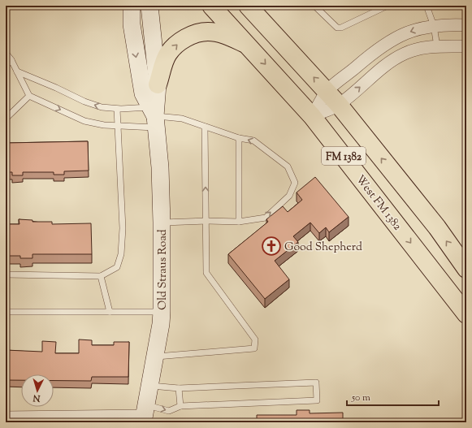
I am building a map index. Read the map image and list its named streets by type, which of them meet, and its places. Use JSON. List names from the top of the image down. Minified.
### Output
{"streets":{"main road":["FM 1382","West FM 1382"],"street":["Old Straus Road"]},"places":{"church":["Good Shepherd"]},"scale_bar":"50 m","north":"bottom"}
